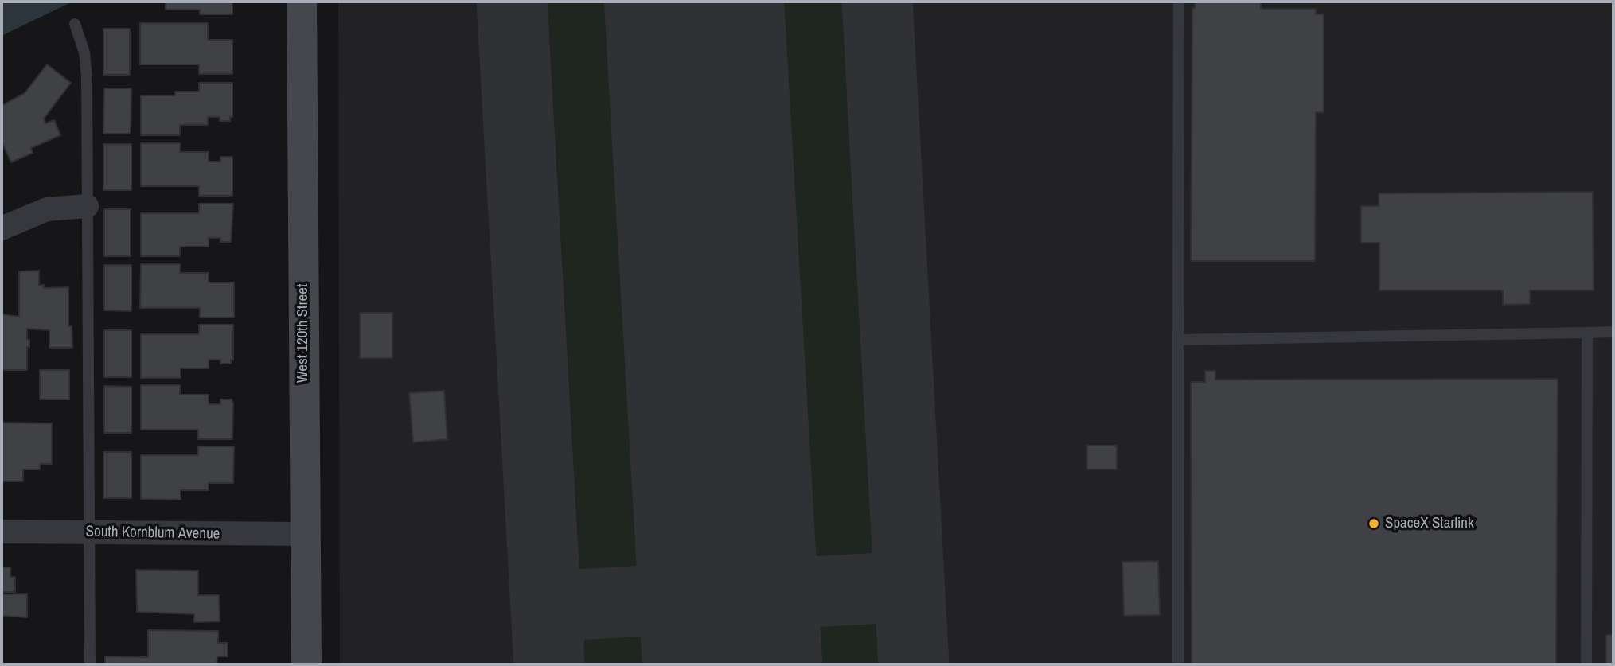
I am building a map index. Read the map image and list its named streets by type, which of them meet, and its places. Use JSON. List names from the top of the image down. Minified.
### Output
{"streets":{"main road":["West 120th Street"],"street":["South Kornblum Avenue"]},"crossings":[["West 120th Street","South Kornblum Avenue"]],"places":["SpaceX Starlink"]}
